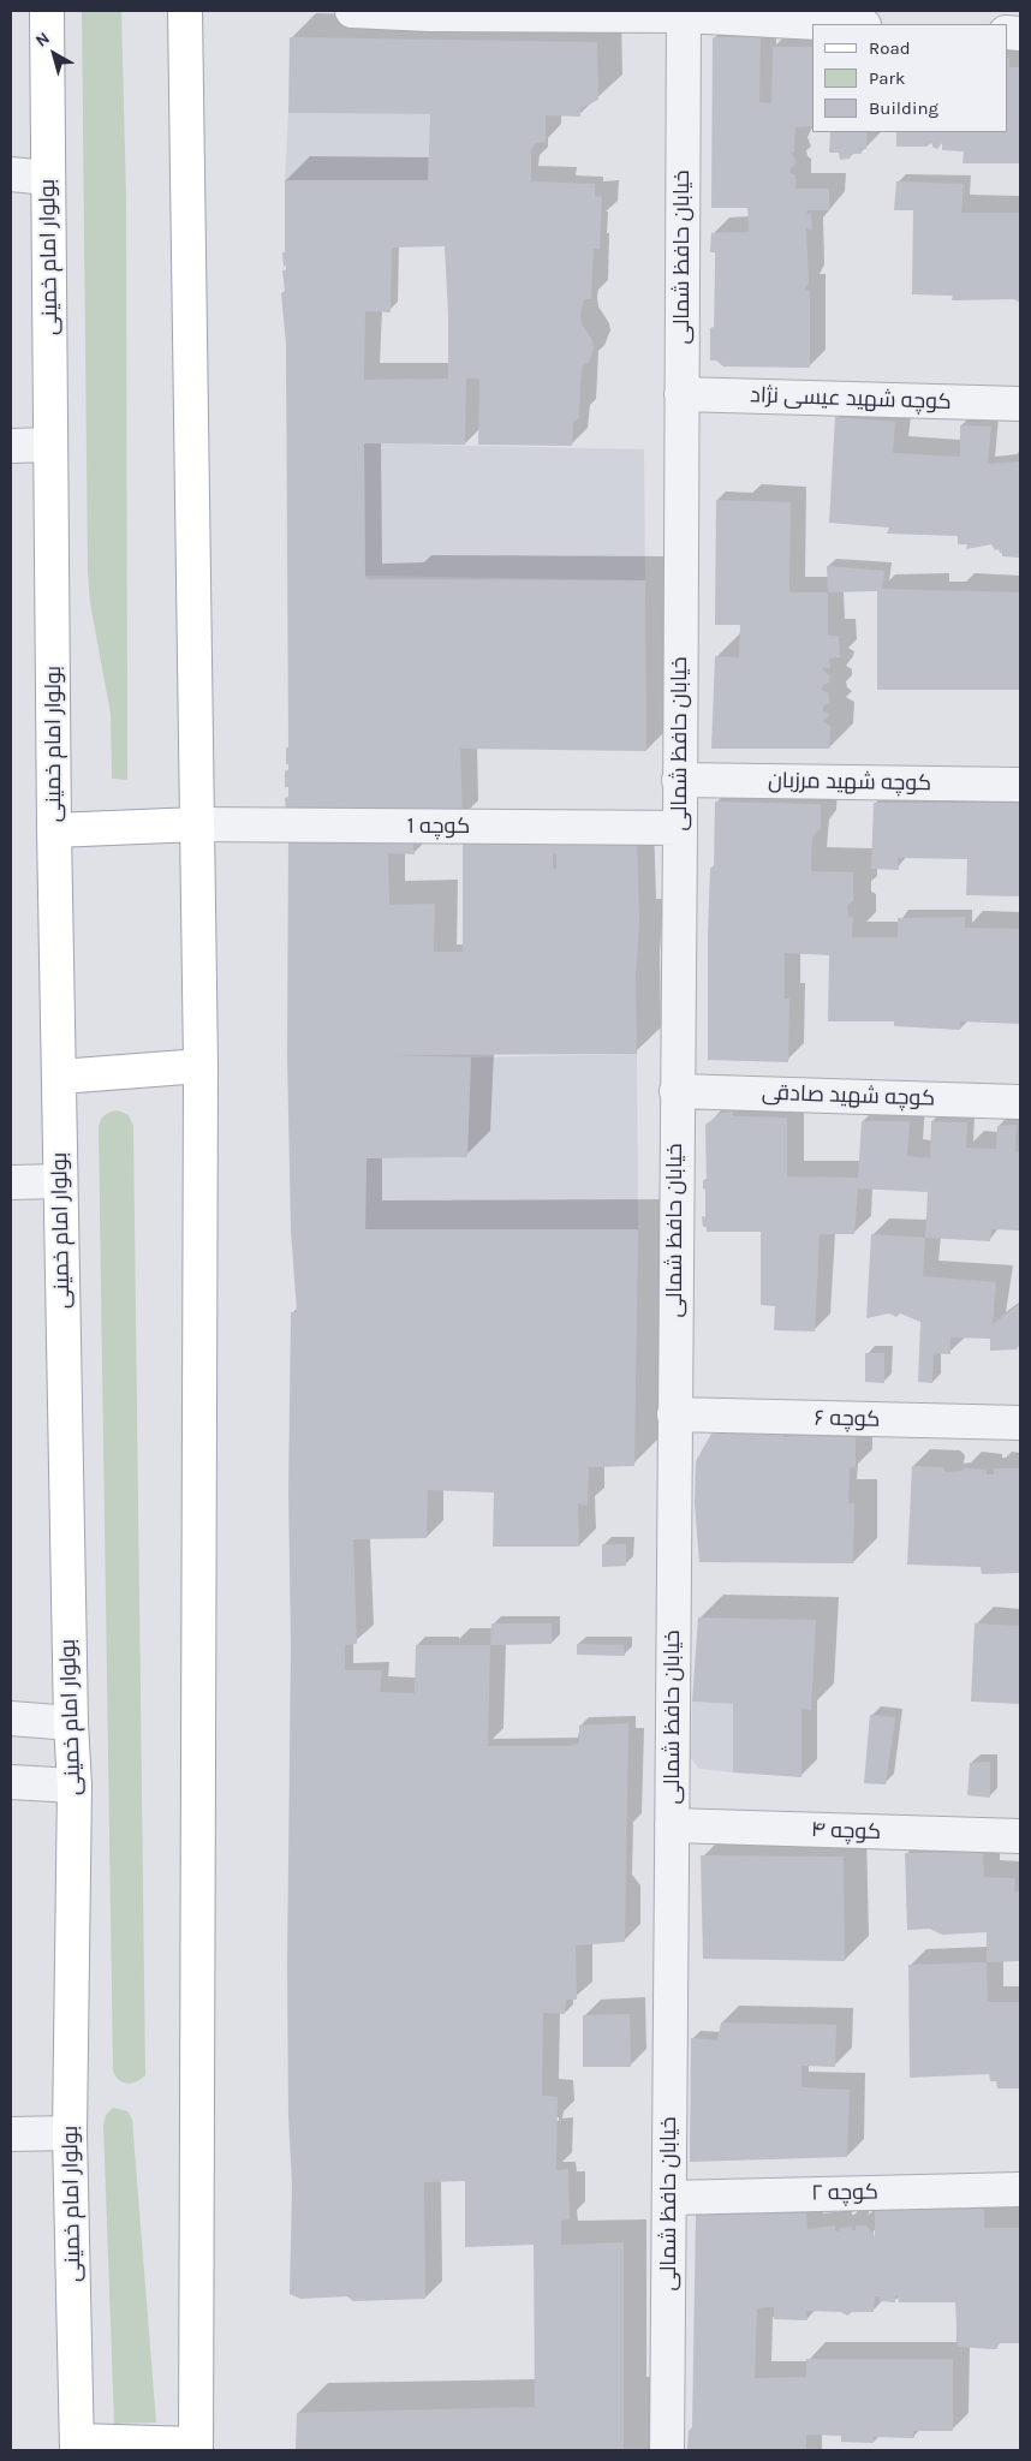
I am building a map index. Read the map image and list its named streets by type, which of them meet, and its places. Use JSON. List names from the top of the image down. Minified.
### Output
{"streets":{"main road":["بولوار امام خمینی"],"street":["خیابان حافظ شمالی","کوچه شهید عیسی نژاد","کوچه شهید مرزبان","کوچه 1","کوچه شهید صادقی","کوچه ۶","کوچه ۴","کوچه ۲"]},"crossings":[["خیابان حافظ شمالی","کوچه شهید عیسی نژاد"],["خیابان حافظ شمالی","کوچه شهید مرزبان"],["خیابان حافظ شمالی","کوچه 1"],["خیابان حافظ شمالی","کوچه شهید صادقی"],["خیابان حافظ شمالی","کوچه ۶"],["خیابان حافظ شمالی","کوچه ۴"],["خیابان حافظ شمالی","کوچه ۲"]],"legend":["Road","Park","Building"],"north":"top left"}
